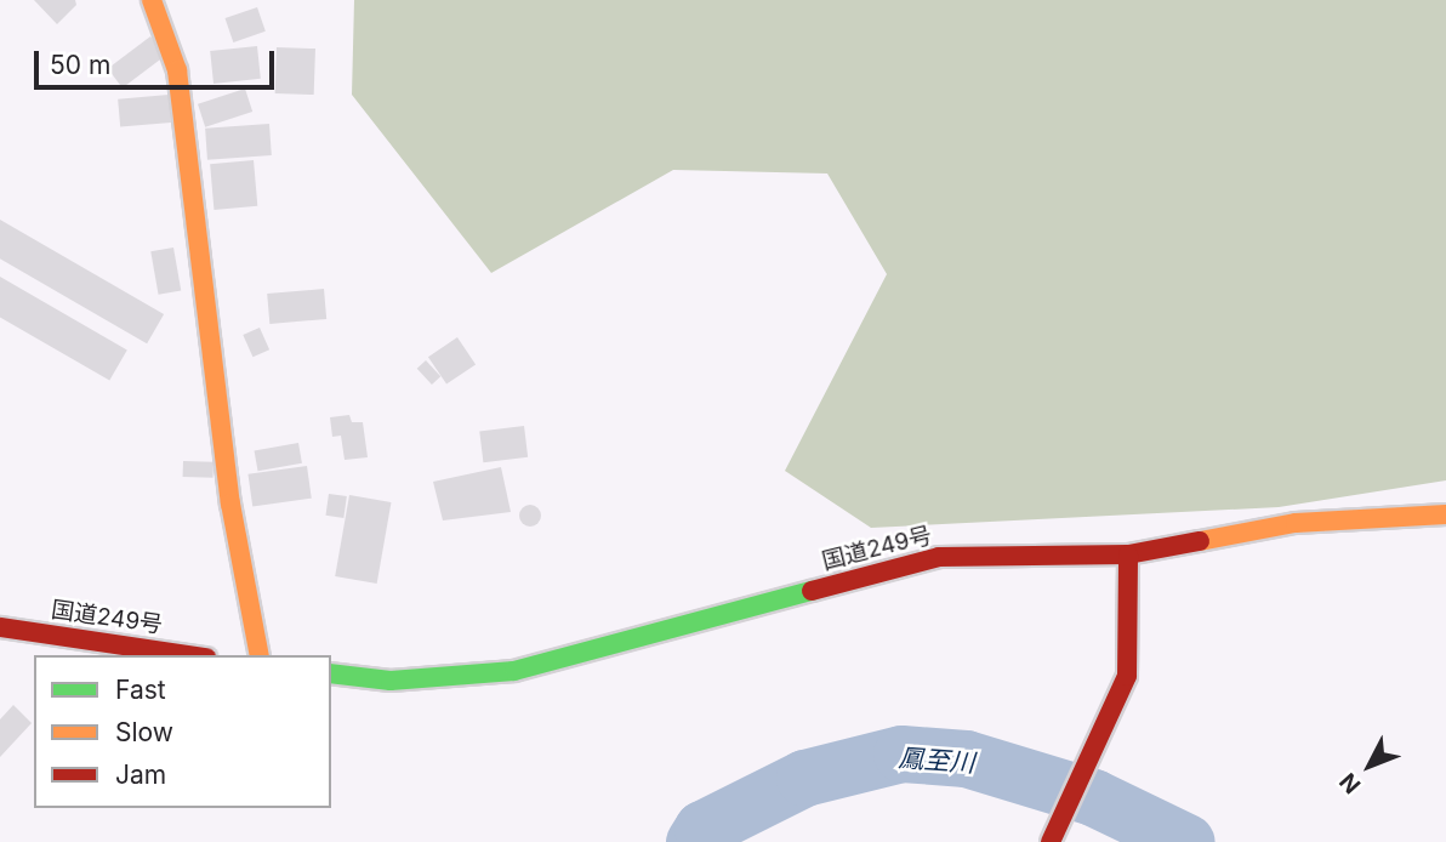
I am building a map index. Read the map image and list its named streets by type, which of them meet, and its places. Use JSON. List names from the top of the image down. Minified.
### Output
{"streets":{"main road":["国道249号"]},"water":["鳳至川"],"legend":["Fast","Slow","Jam"],"scale_bar":"50 m","north":"bottom left"}
